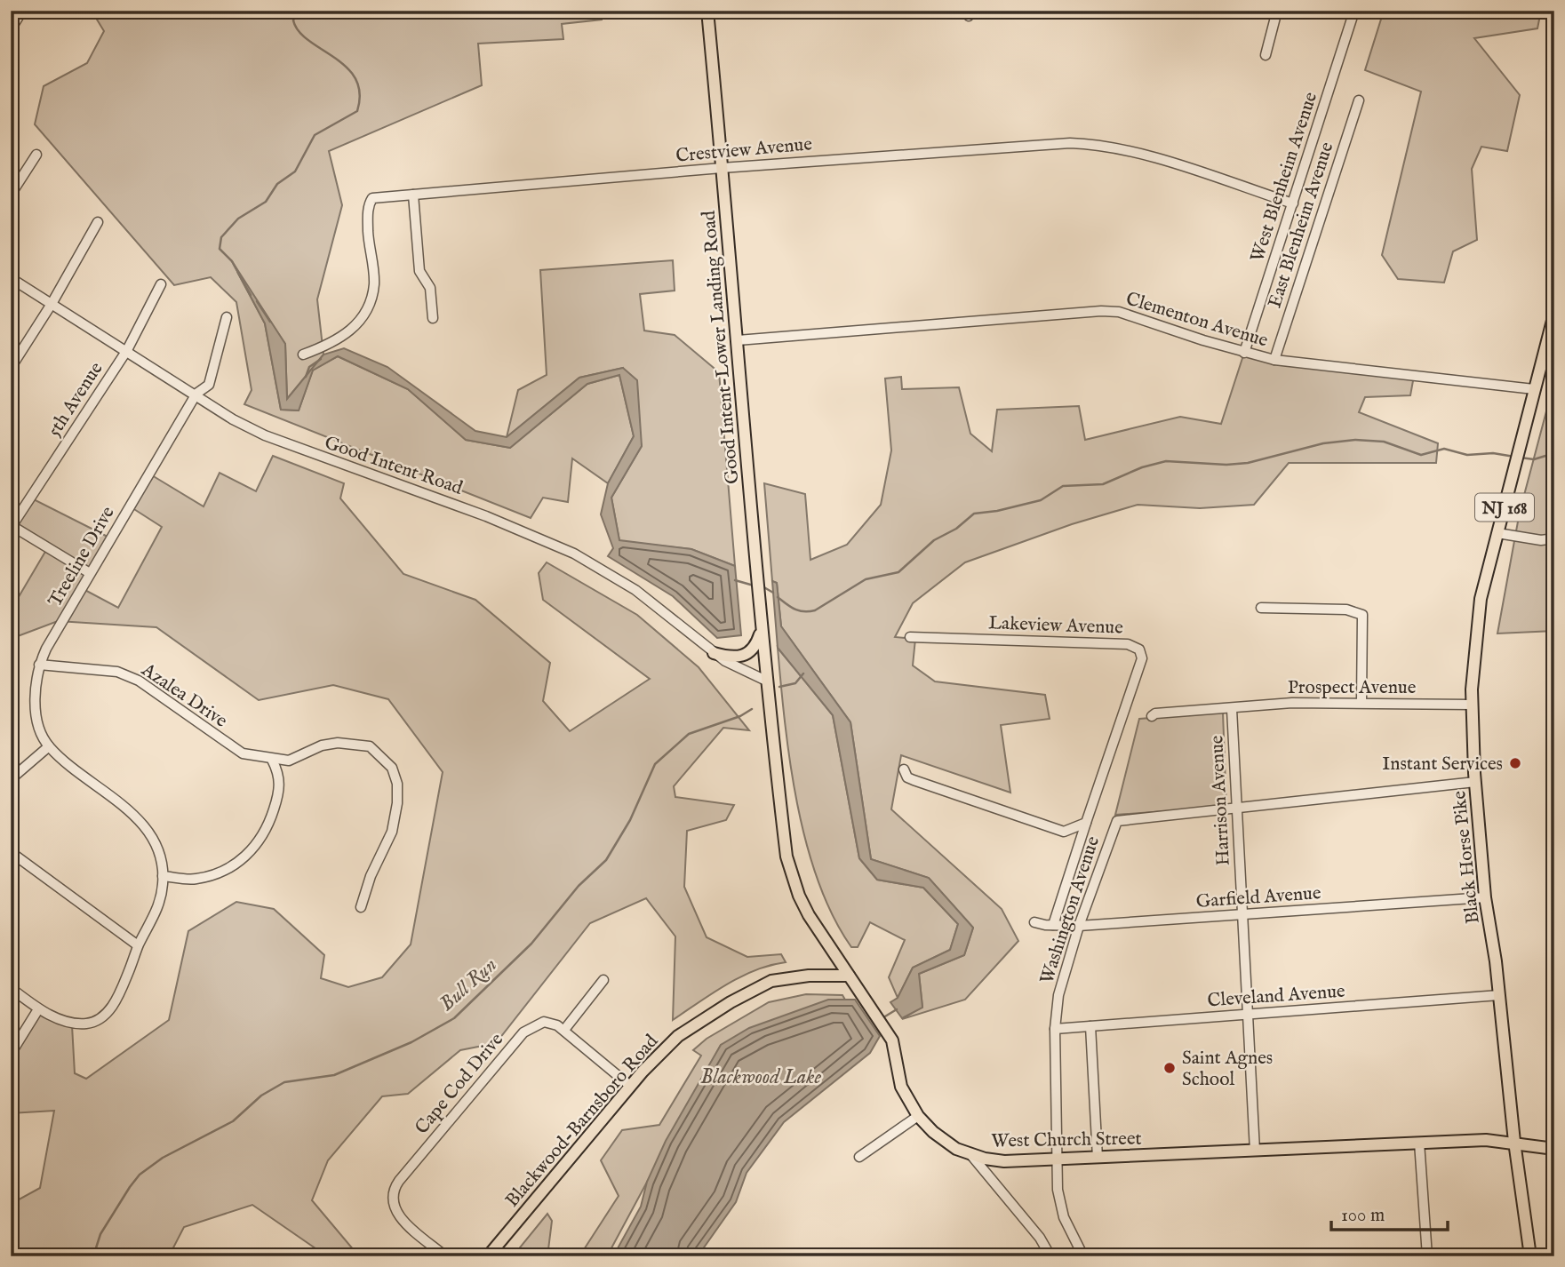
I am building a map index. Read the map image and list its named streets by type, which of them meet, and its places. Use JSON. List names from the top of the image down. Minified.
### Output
{"streets":{"main road":["Good Intent-Lower Landing Road","NJ 168","Black Horse Pike","Blackwood-Barnsboro Road","West Church Street"],"street":["Crestview Avenue","West Blenheim Avenue","East Blenheim Avenue","Clementon Avenue","5th Avenue","Good Intent Road","Treeline Drive","Lakeview Avenue","Prospect Avenue","Azalea Drive","Harrison Avenue","Garfield Avenue","Washington Avenue","Cleveland Avenue","Cape Cod Drive"]},"crossings":[["Crestview Avenue","West Blenheim Avenue"],["Crestview Avenue","Good Intent-Lower Landing Road"],["West Blenheim Avenue","Clementon Avenue"],["East Blenheim Avenue","Clementon Avenue"],["Clementon Avenue","Good Intent-Lower Landing Road"],["Clementon Avenue","Black Horse Pike"],["Good Intent-Lower Landing Road","Good Intent Road"],["Good Intent-Lower Landing Road","West Church Street"],["5th Avenue","Good Intent Road"],["Good Intent Road","Treeline Drive"],["Good Intent Road","West Church Street"],["Treeline Drive","Azalea Drive"],["Lakeview Avenue","Washington Avenue"],["Prospect Avenue","Harrison Avenue"],["Prospect Avenue","Black Horse Pike"],["Harrison Avenue","Garfield Avenue"],["Harrison Avenue","Washington Avenue"],["Harrison Avenue","Cleveland Avenue"],["Harrison Avenue","West Church Street"],["Black Horse Pike","Garfield Avenue"],["Black Horse Pike","Cleveland Avenue"],["Black Horse Pike","West Church Street"],["Garfield Avenue","Washington Avenue"],["Washington Avenue","Cleveland Avenue"],["Washington Avenue","West Church Street"],["Blackwood-Barnsboro Road","West Church Street"]],"water":["Bull Run","Blackwood Lake"],"places":["Instant Services","Saint Agnes School"],"scale_bar":"100 m"}
